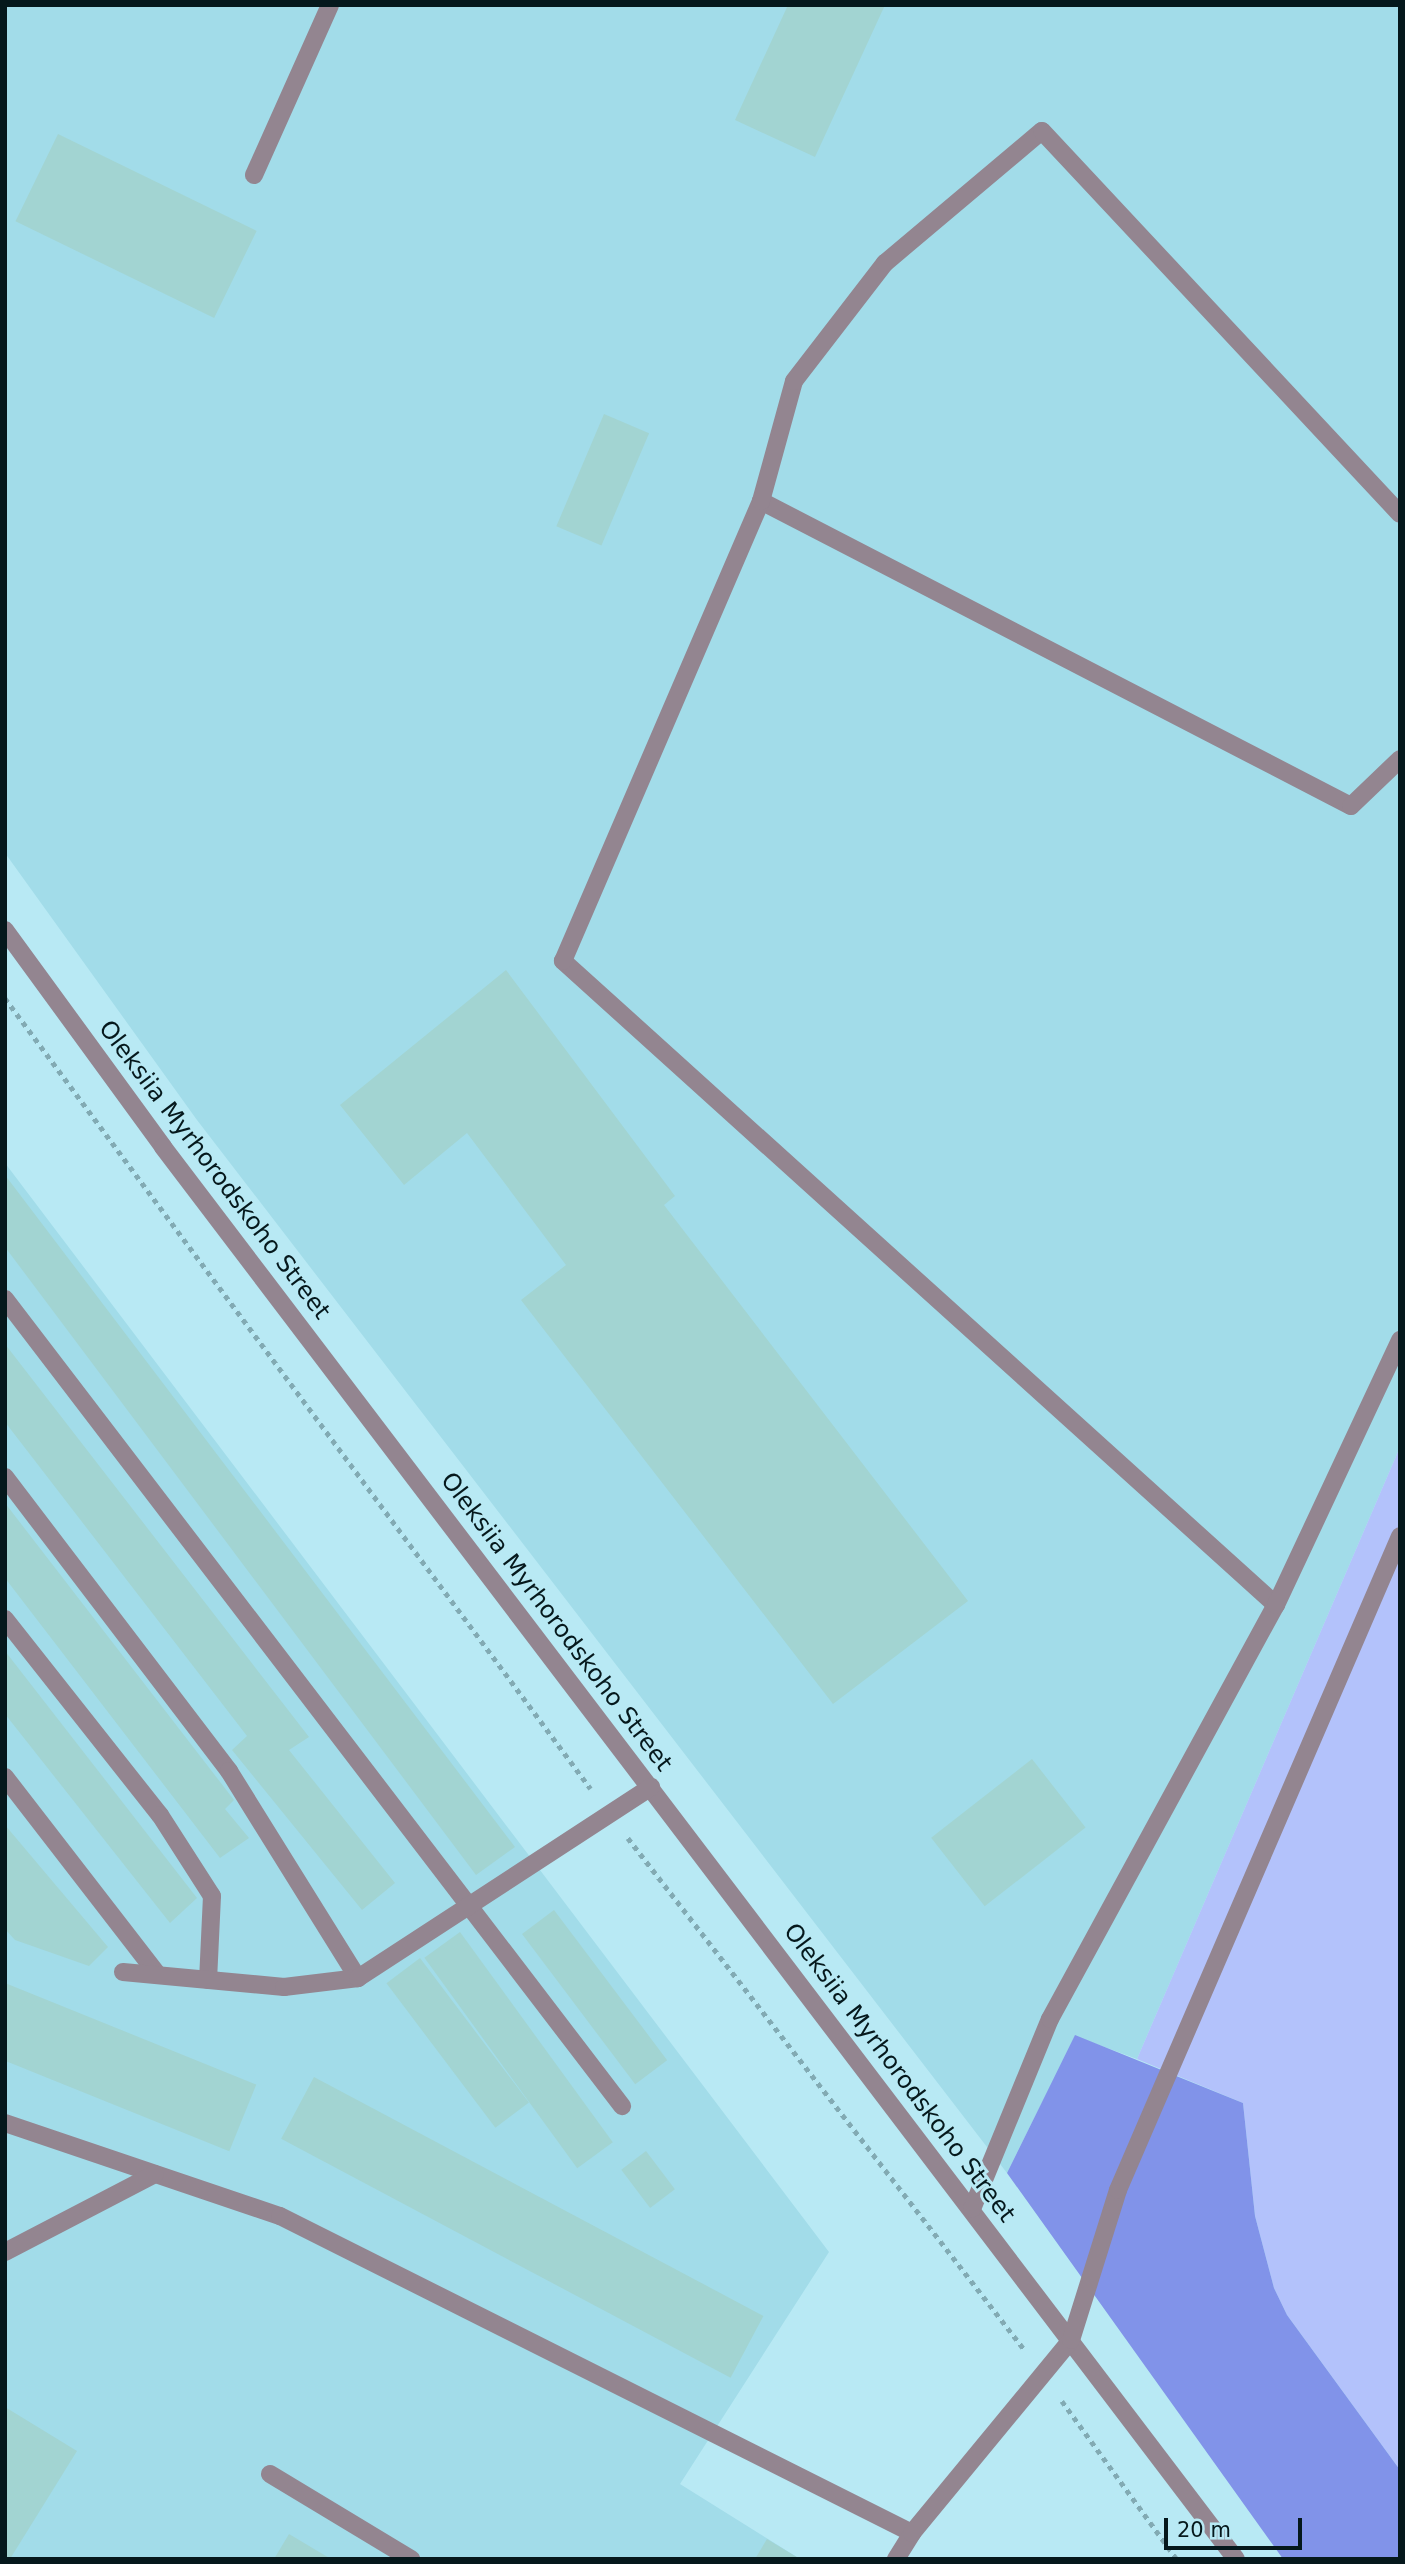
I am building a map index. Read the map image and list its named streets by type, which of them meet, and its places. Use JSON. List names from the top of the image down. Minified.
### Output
{"streets":{"street":["Oleksiia Myrhorodskoho Street"]},"scale_bar":"20 m"}
